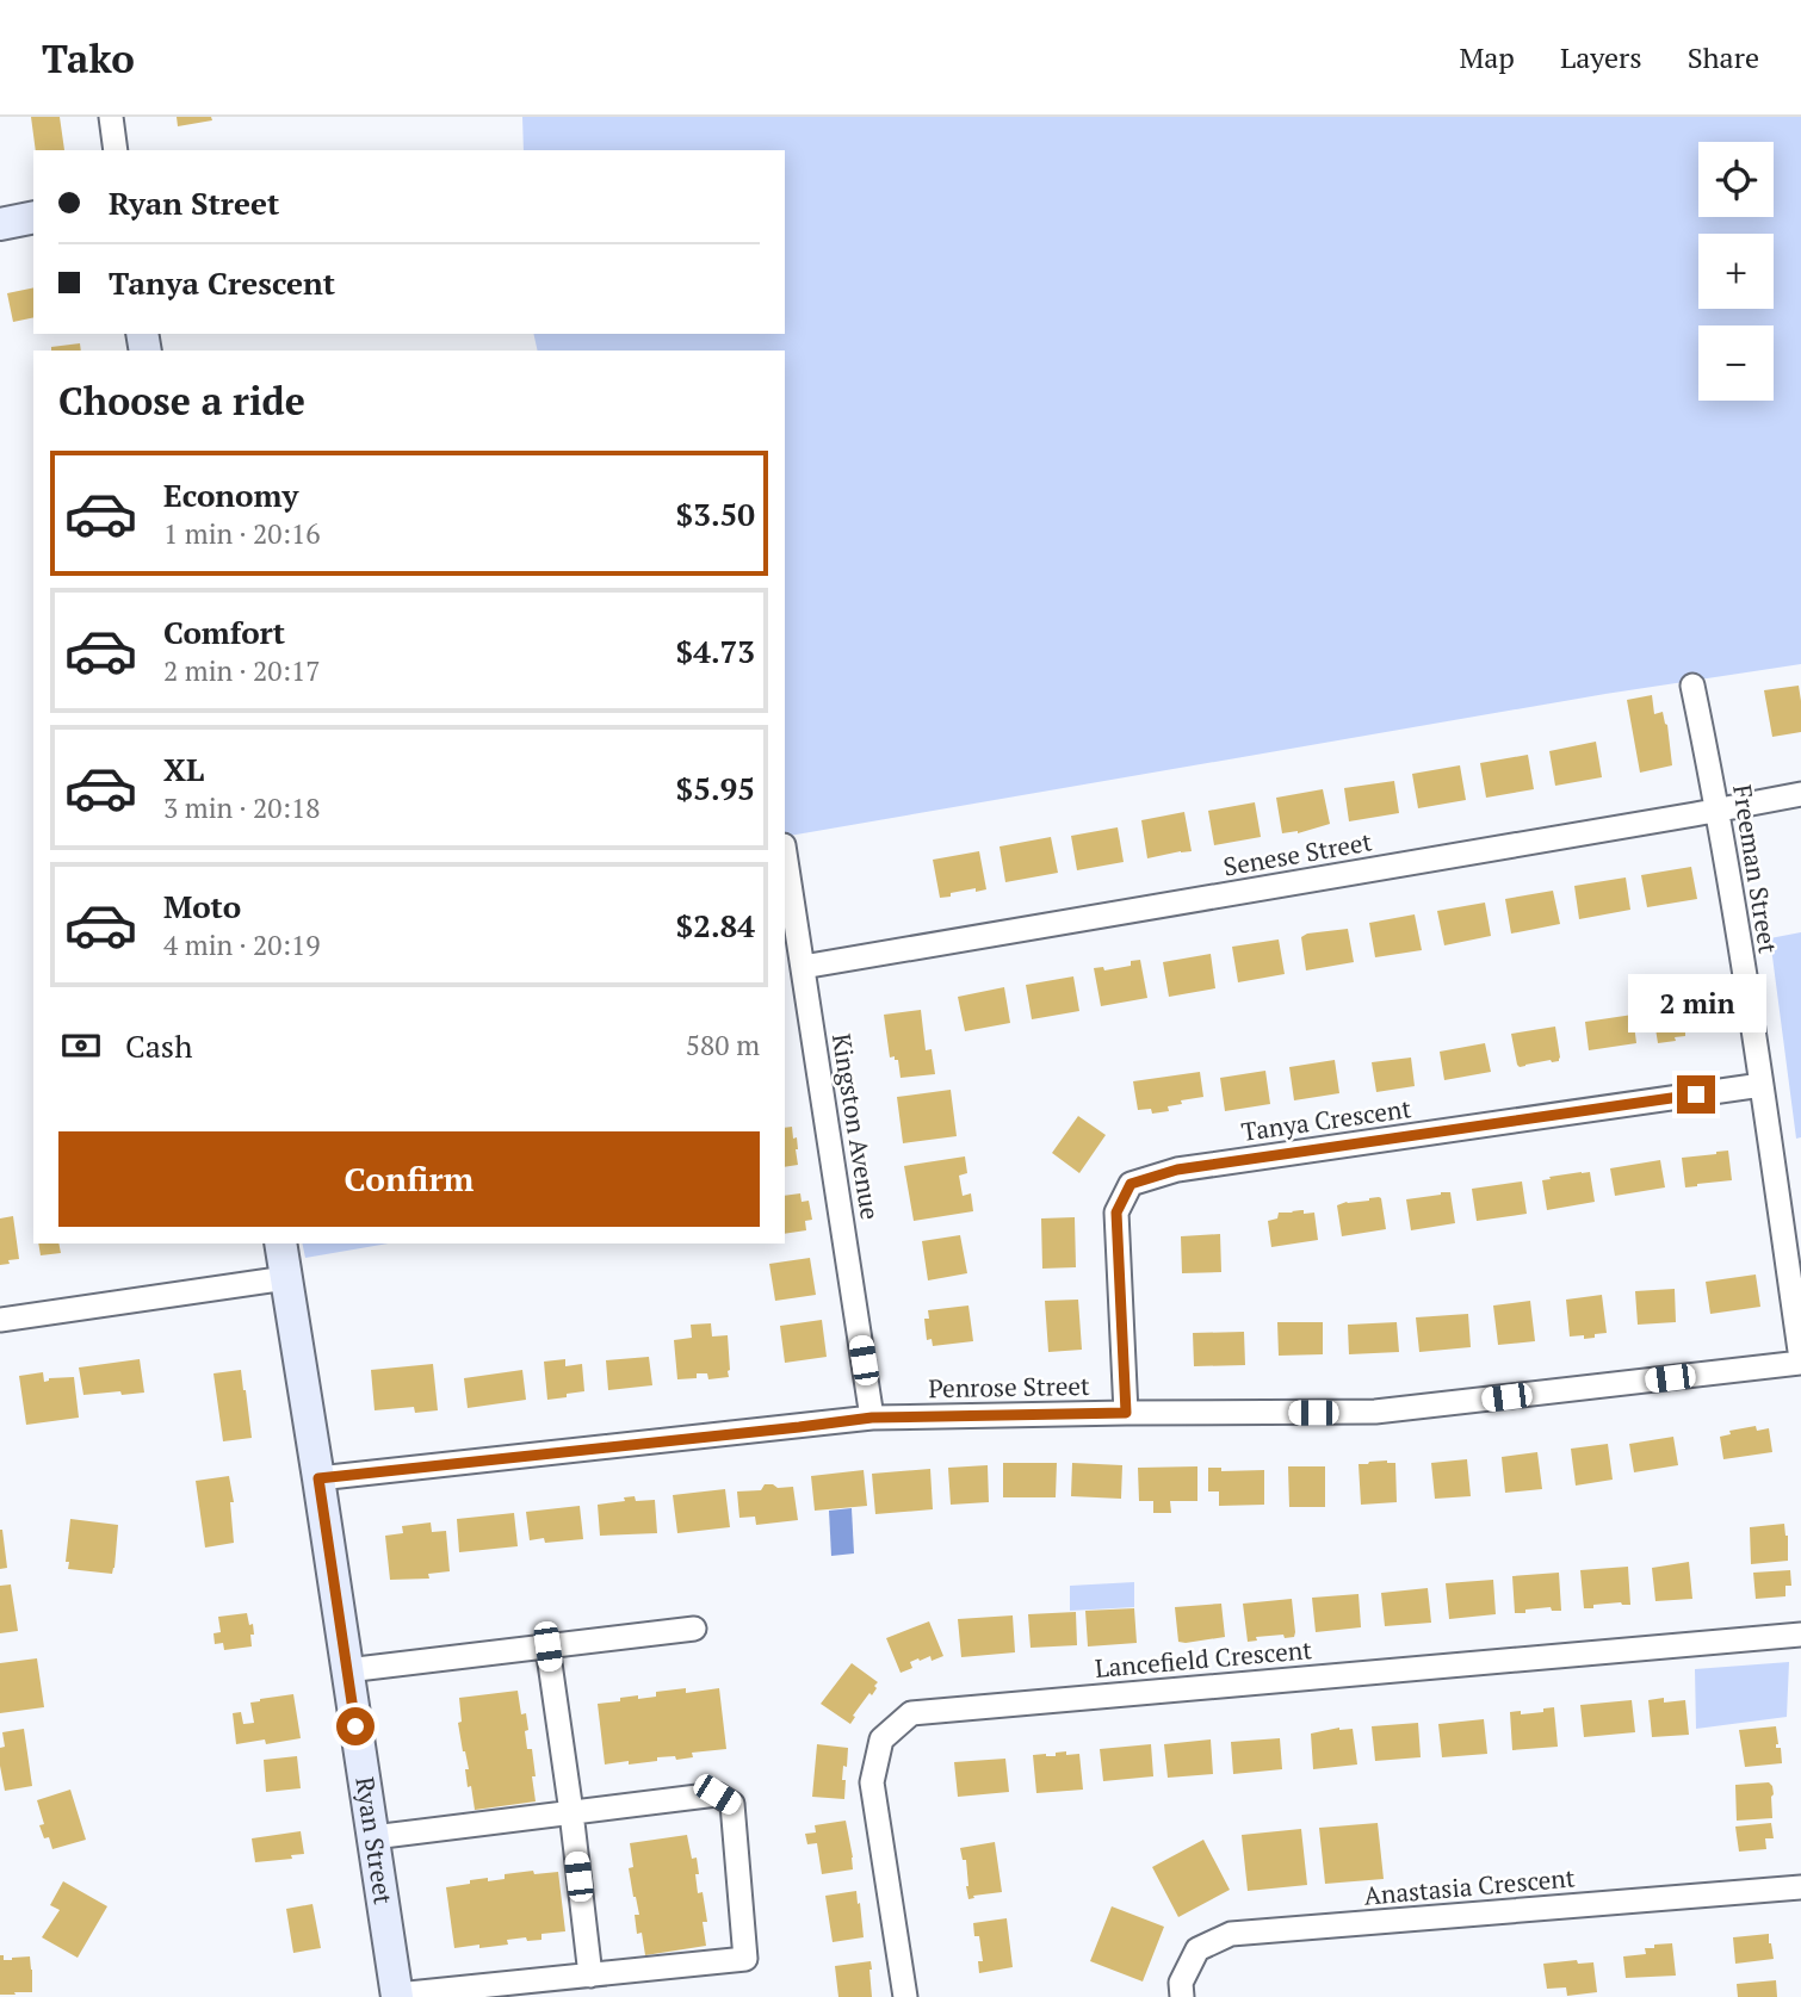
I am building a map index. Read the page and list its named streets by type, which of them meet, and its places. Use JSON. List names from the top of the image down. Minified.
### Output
{"streets":{"street":["Senese Street","Freeman Street","Tanya Crescent","Kingston Avenue","Penrose Street","Lancefield Crescent","Ryan Street","Anastasia Crescent"]},"crossings":[["Senese Street","Freeman Street"],["Senese Street","Kingston Avenue"],["Freeman Street","Tanya Crescent"],["Freeman Street","Penrose Street"],["Tanya Crescent","Penrose Street"],["Kingston Avenue","Penrose Street"],["Penrose Street","Ryan Street"]],"page":{"header":"Tako","nav":["Map","Layers","Share"],"map_buttons":["+","−"],"banner":["Ryan Street","Tanya Crescent"],"heading":"Choose a ride","list":[{"name":"Economy","note":"1 min · 20:16","value":"$3.50"},{"name":"Comfort","note":"2 min · 20:17","value":"$4.73"},{"name":"XL","note":"3 min · 20:18","value":"$5.95"},{"name":"Moto","note":"4 min · 20:19","value":"$2.84"}],"bubble":"2 min","pay":["Cash","580 m"],"buttons":"Confirm"}}
